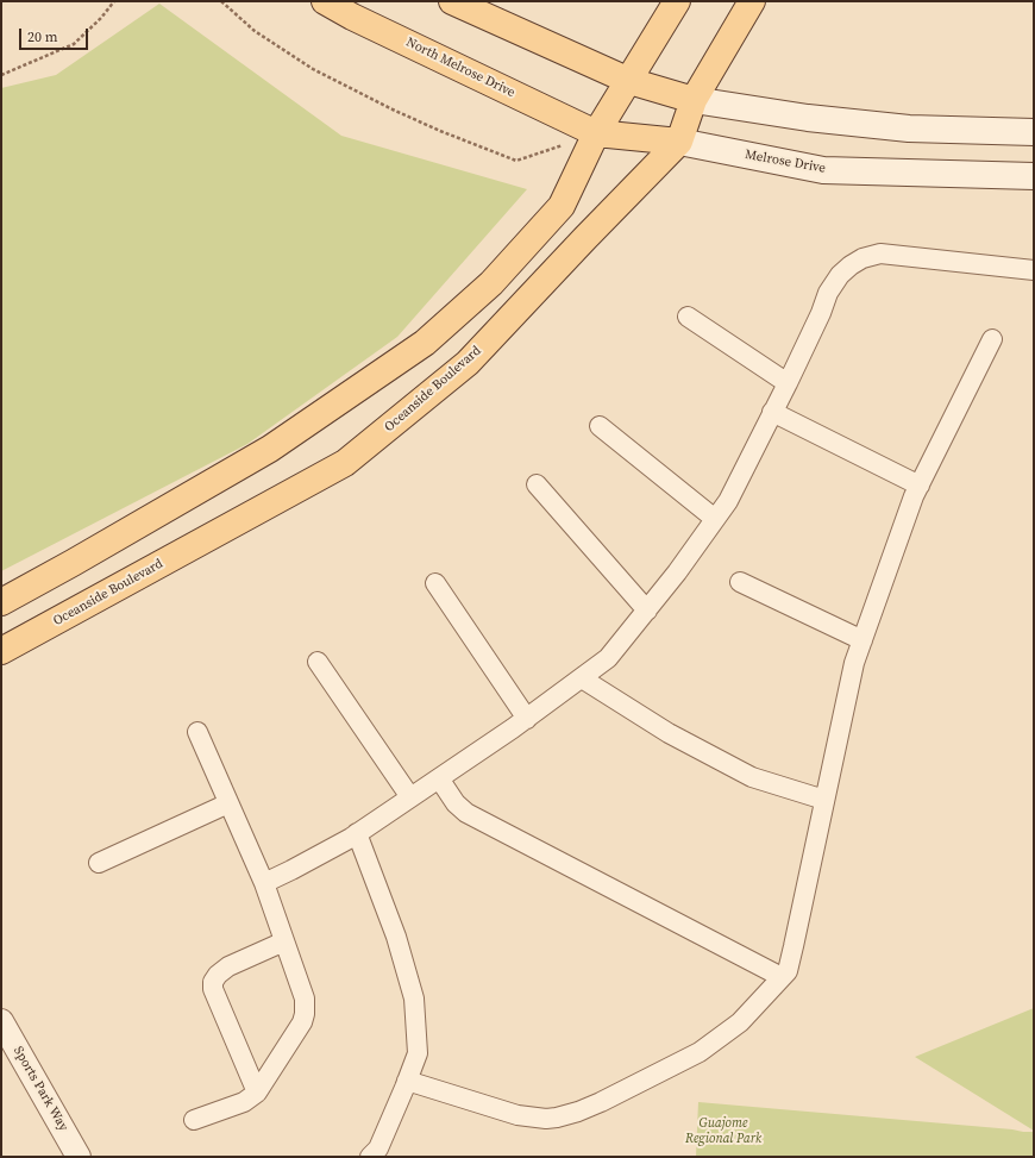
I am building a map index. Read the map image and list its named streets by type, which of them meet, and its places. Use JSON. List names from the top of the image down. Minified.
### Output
{"streets":{"main road":["North Melrose Drive","Melrose Drive","Oceanside Boulevard"],"street":["Sports Park Way"]},"crossings":[["North Melrose Drive","Melrose Drive"],["Melrose Drive","Oceanside Boulevard"]],"parks":["Guajome Regional Park"],"scale_bar":"20 m"}
